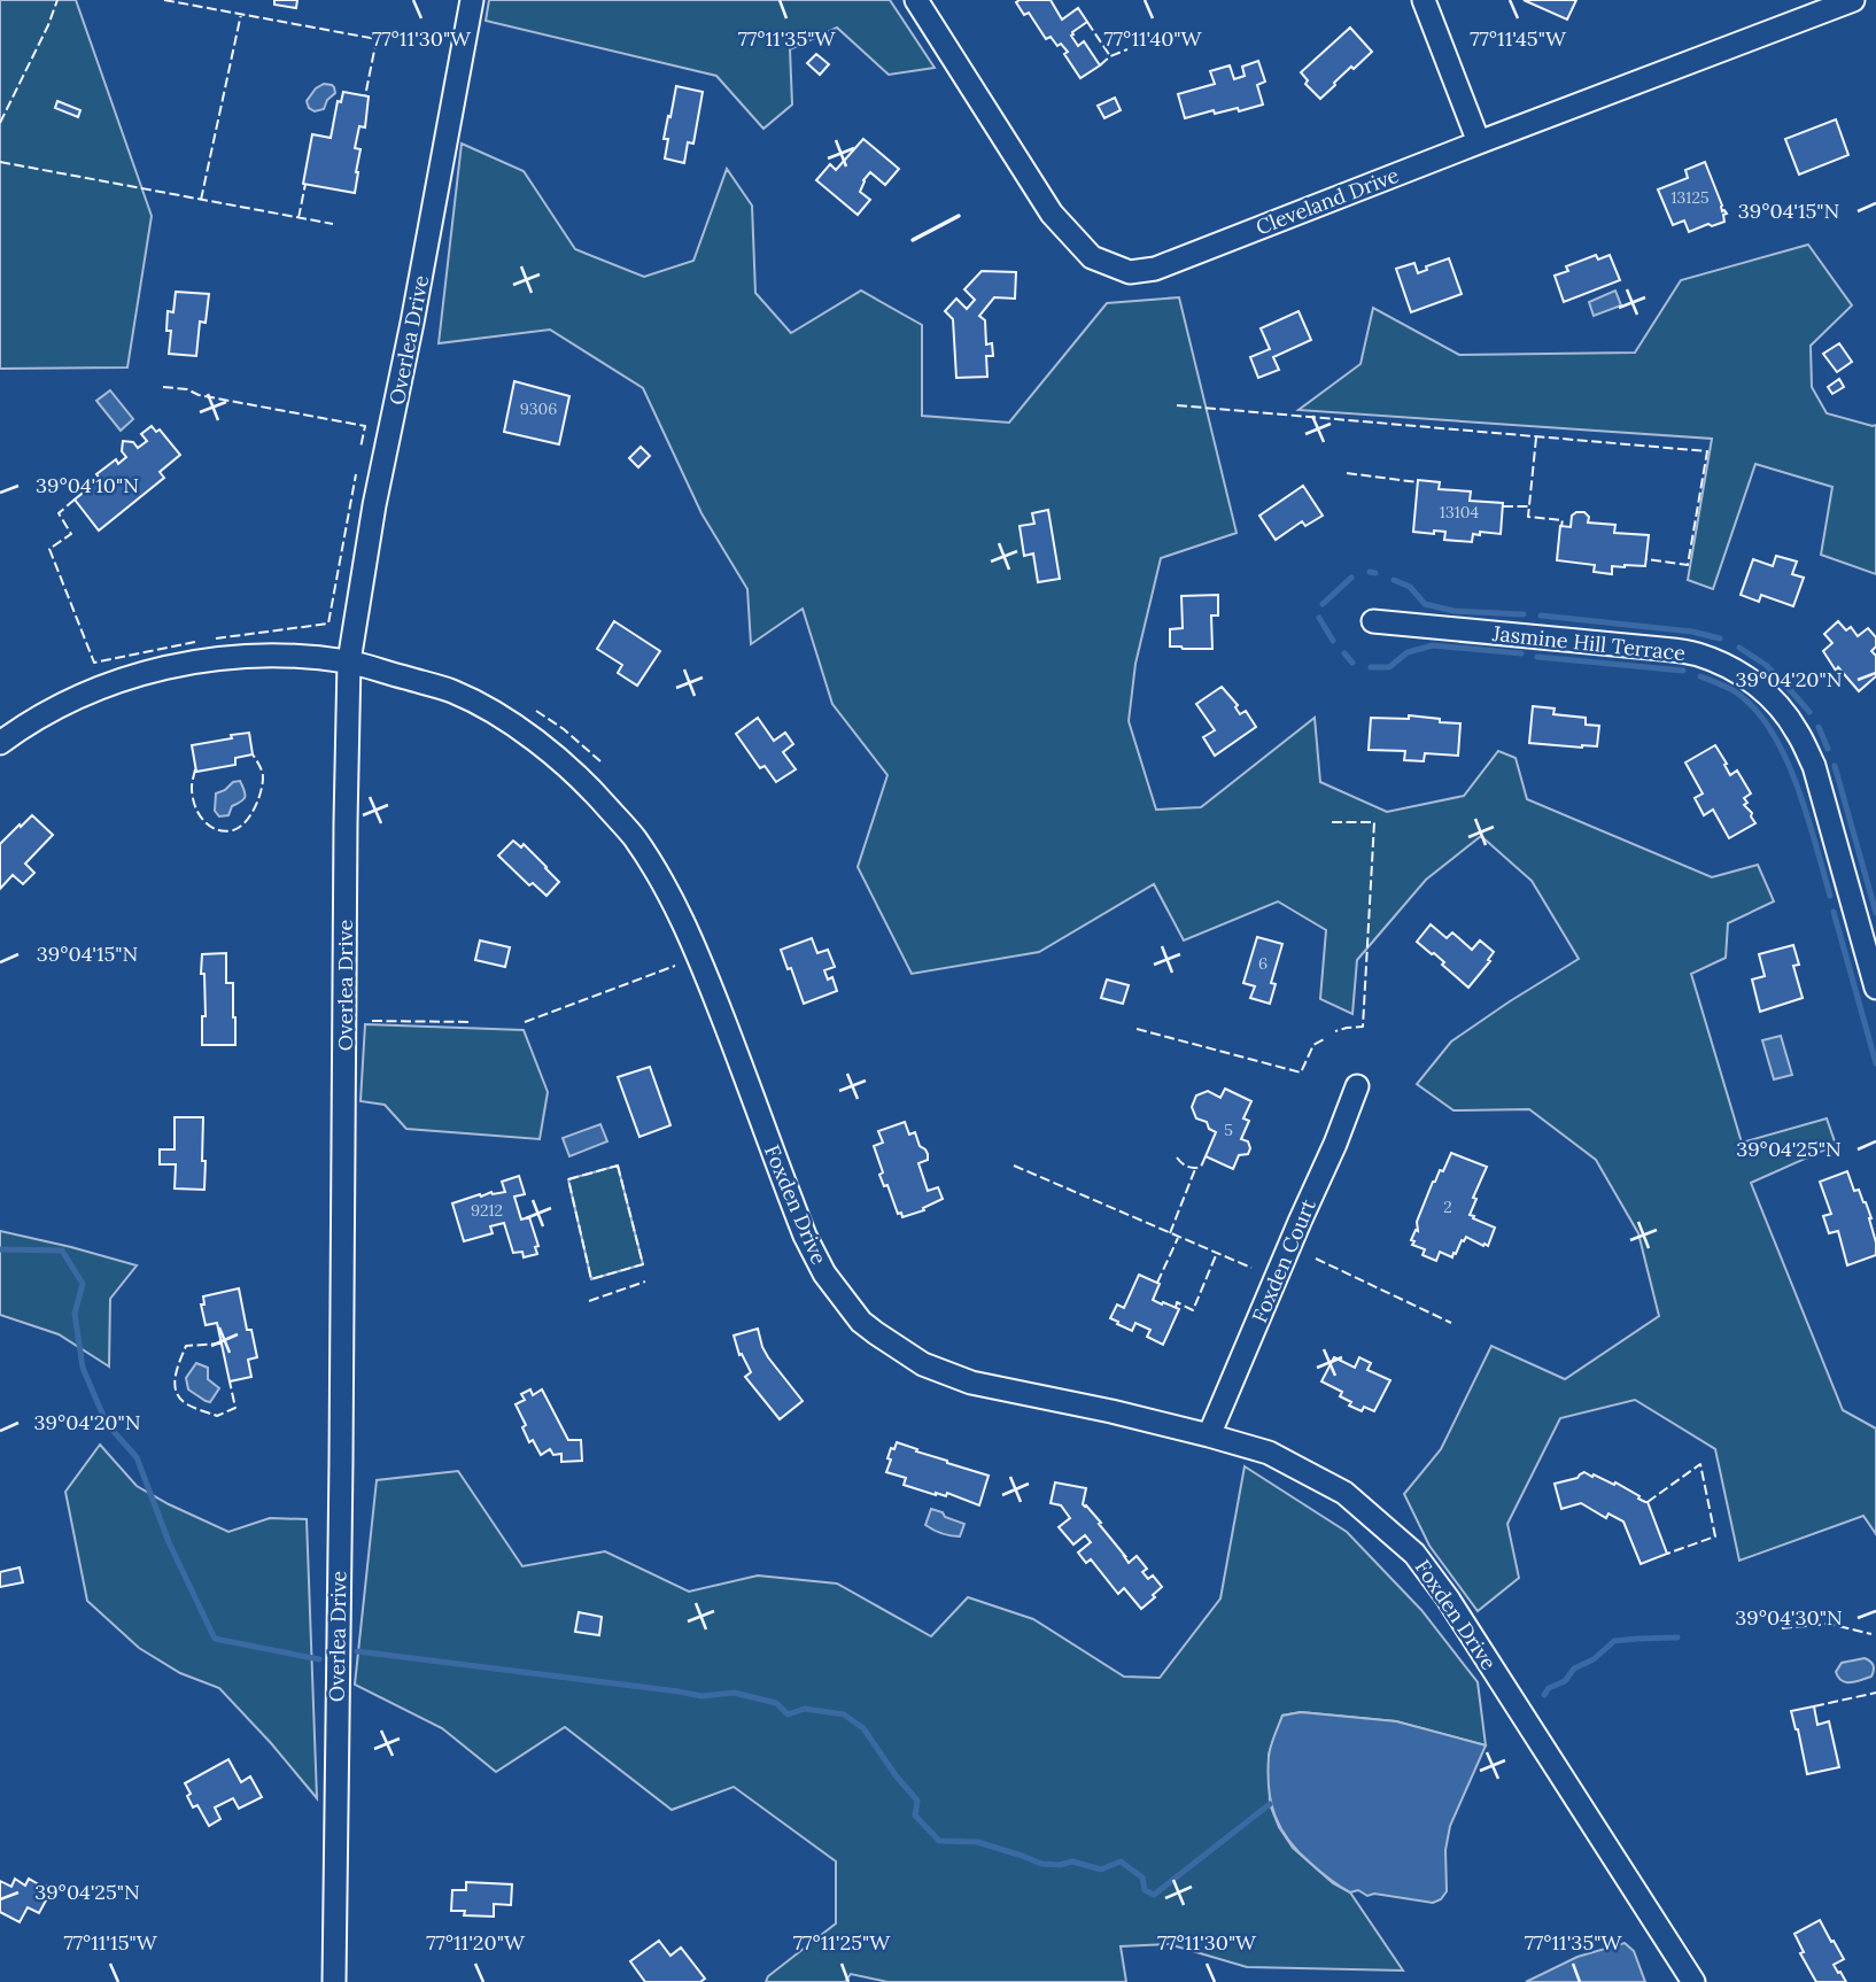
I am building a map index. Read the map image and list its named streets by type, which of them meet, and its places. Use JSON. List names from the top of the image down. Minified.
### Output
{"streets":{"street":["Cleveland Drive","Overlea Drive","Jasmine Hill Terrace","Foxden Drive","Foxden Court"]},"crossings":[["Overlea Drive","Foxden Drive"],["Foxden Drive","Foxden Court"]],"house_numbers":["13125","9306","13104","6","5","2","9212"],"coordinates":["77°11'30\"W","77°11'35\"W","77°11'40\"W","77°11'45\"W","39°04'15\"N","39°04'10\"N","39°04'20\"N","39°04'25\"N","39°04'30\"N","77°11'15\"W","77°11'20\"W","77°11'25\"W"]}
